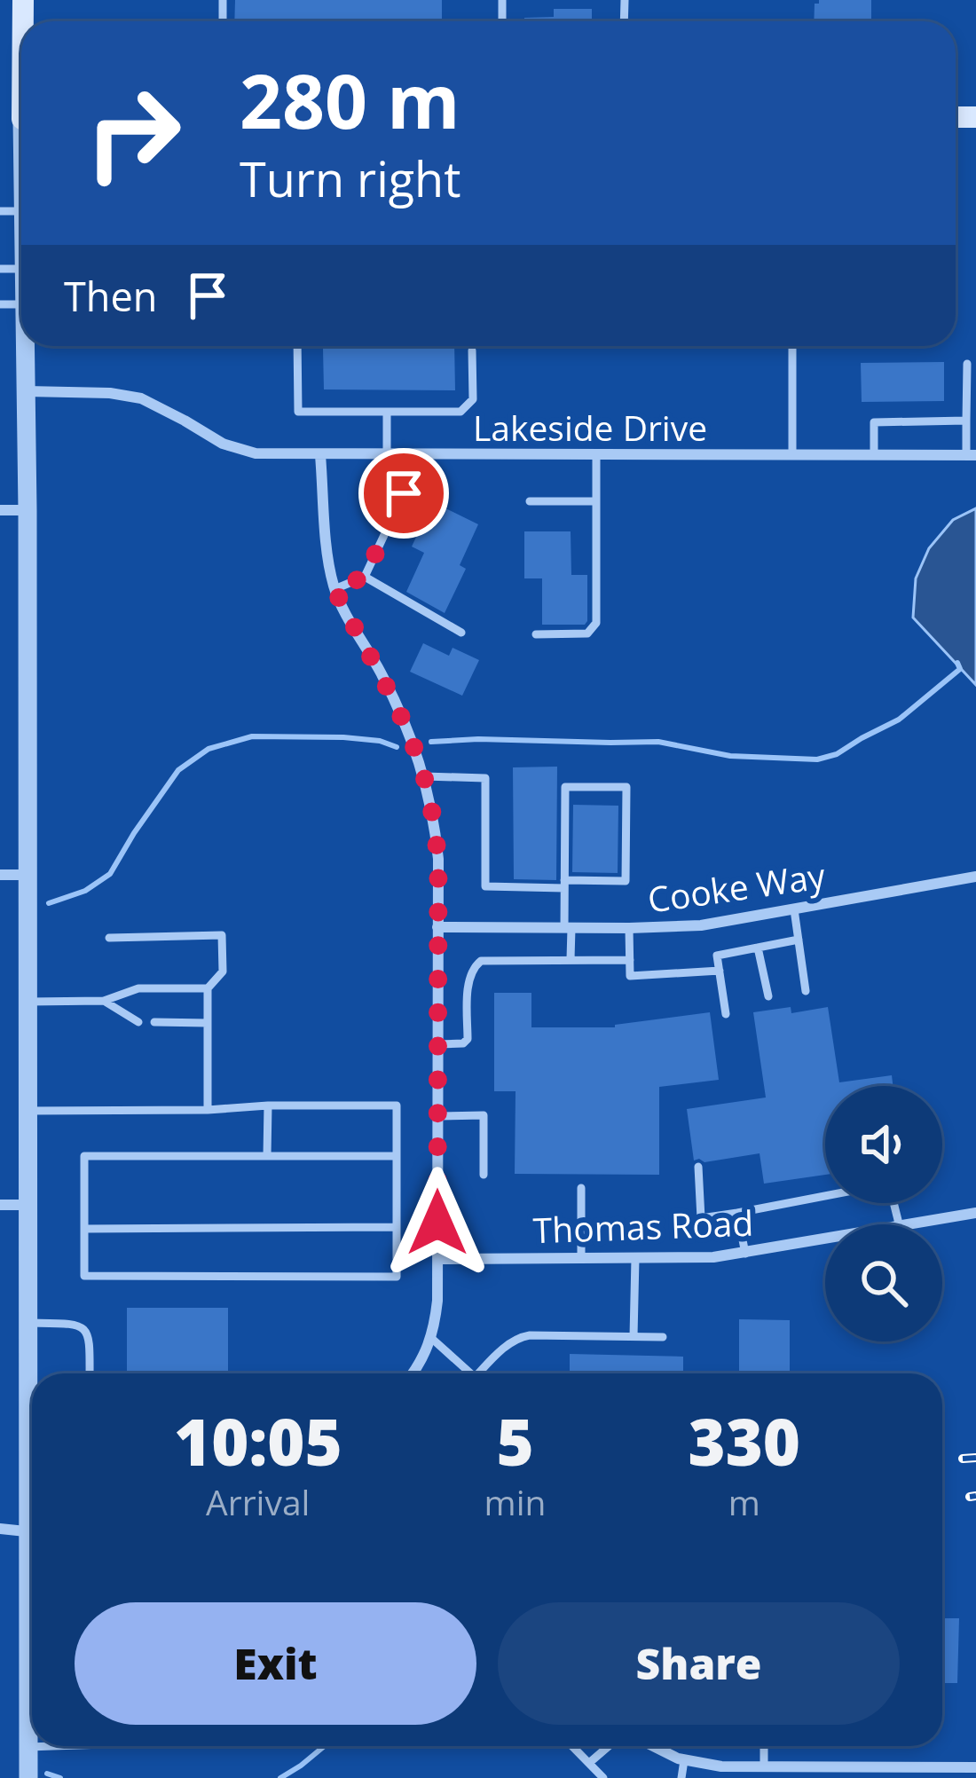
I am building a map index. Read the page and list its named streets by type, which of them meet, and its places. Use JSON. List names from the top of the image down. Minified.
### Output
{"streets":{"street":["Lakeside Drive","Cooke Way","Thomas Road"]},"page":{"turn":["280 m","Turn right"],"then":"Then","eta":["10:05","Arrival","5","min","330","m"],"buttons":["Exit","Share"]}}
